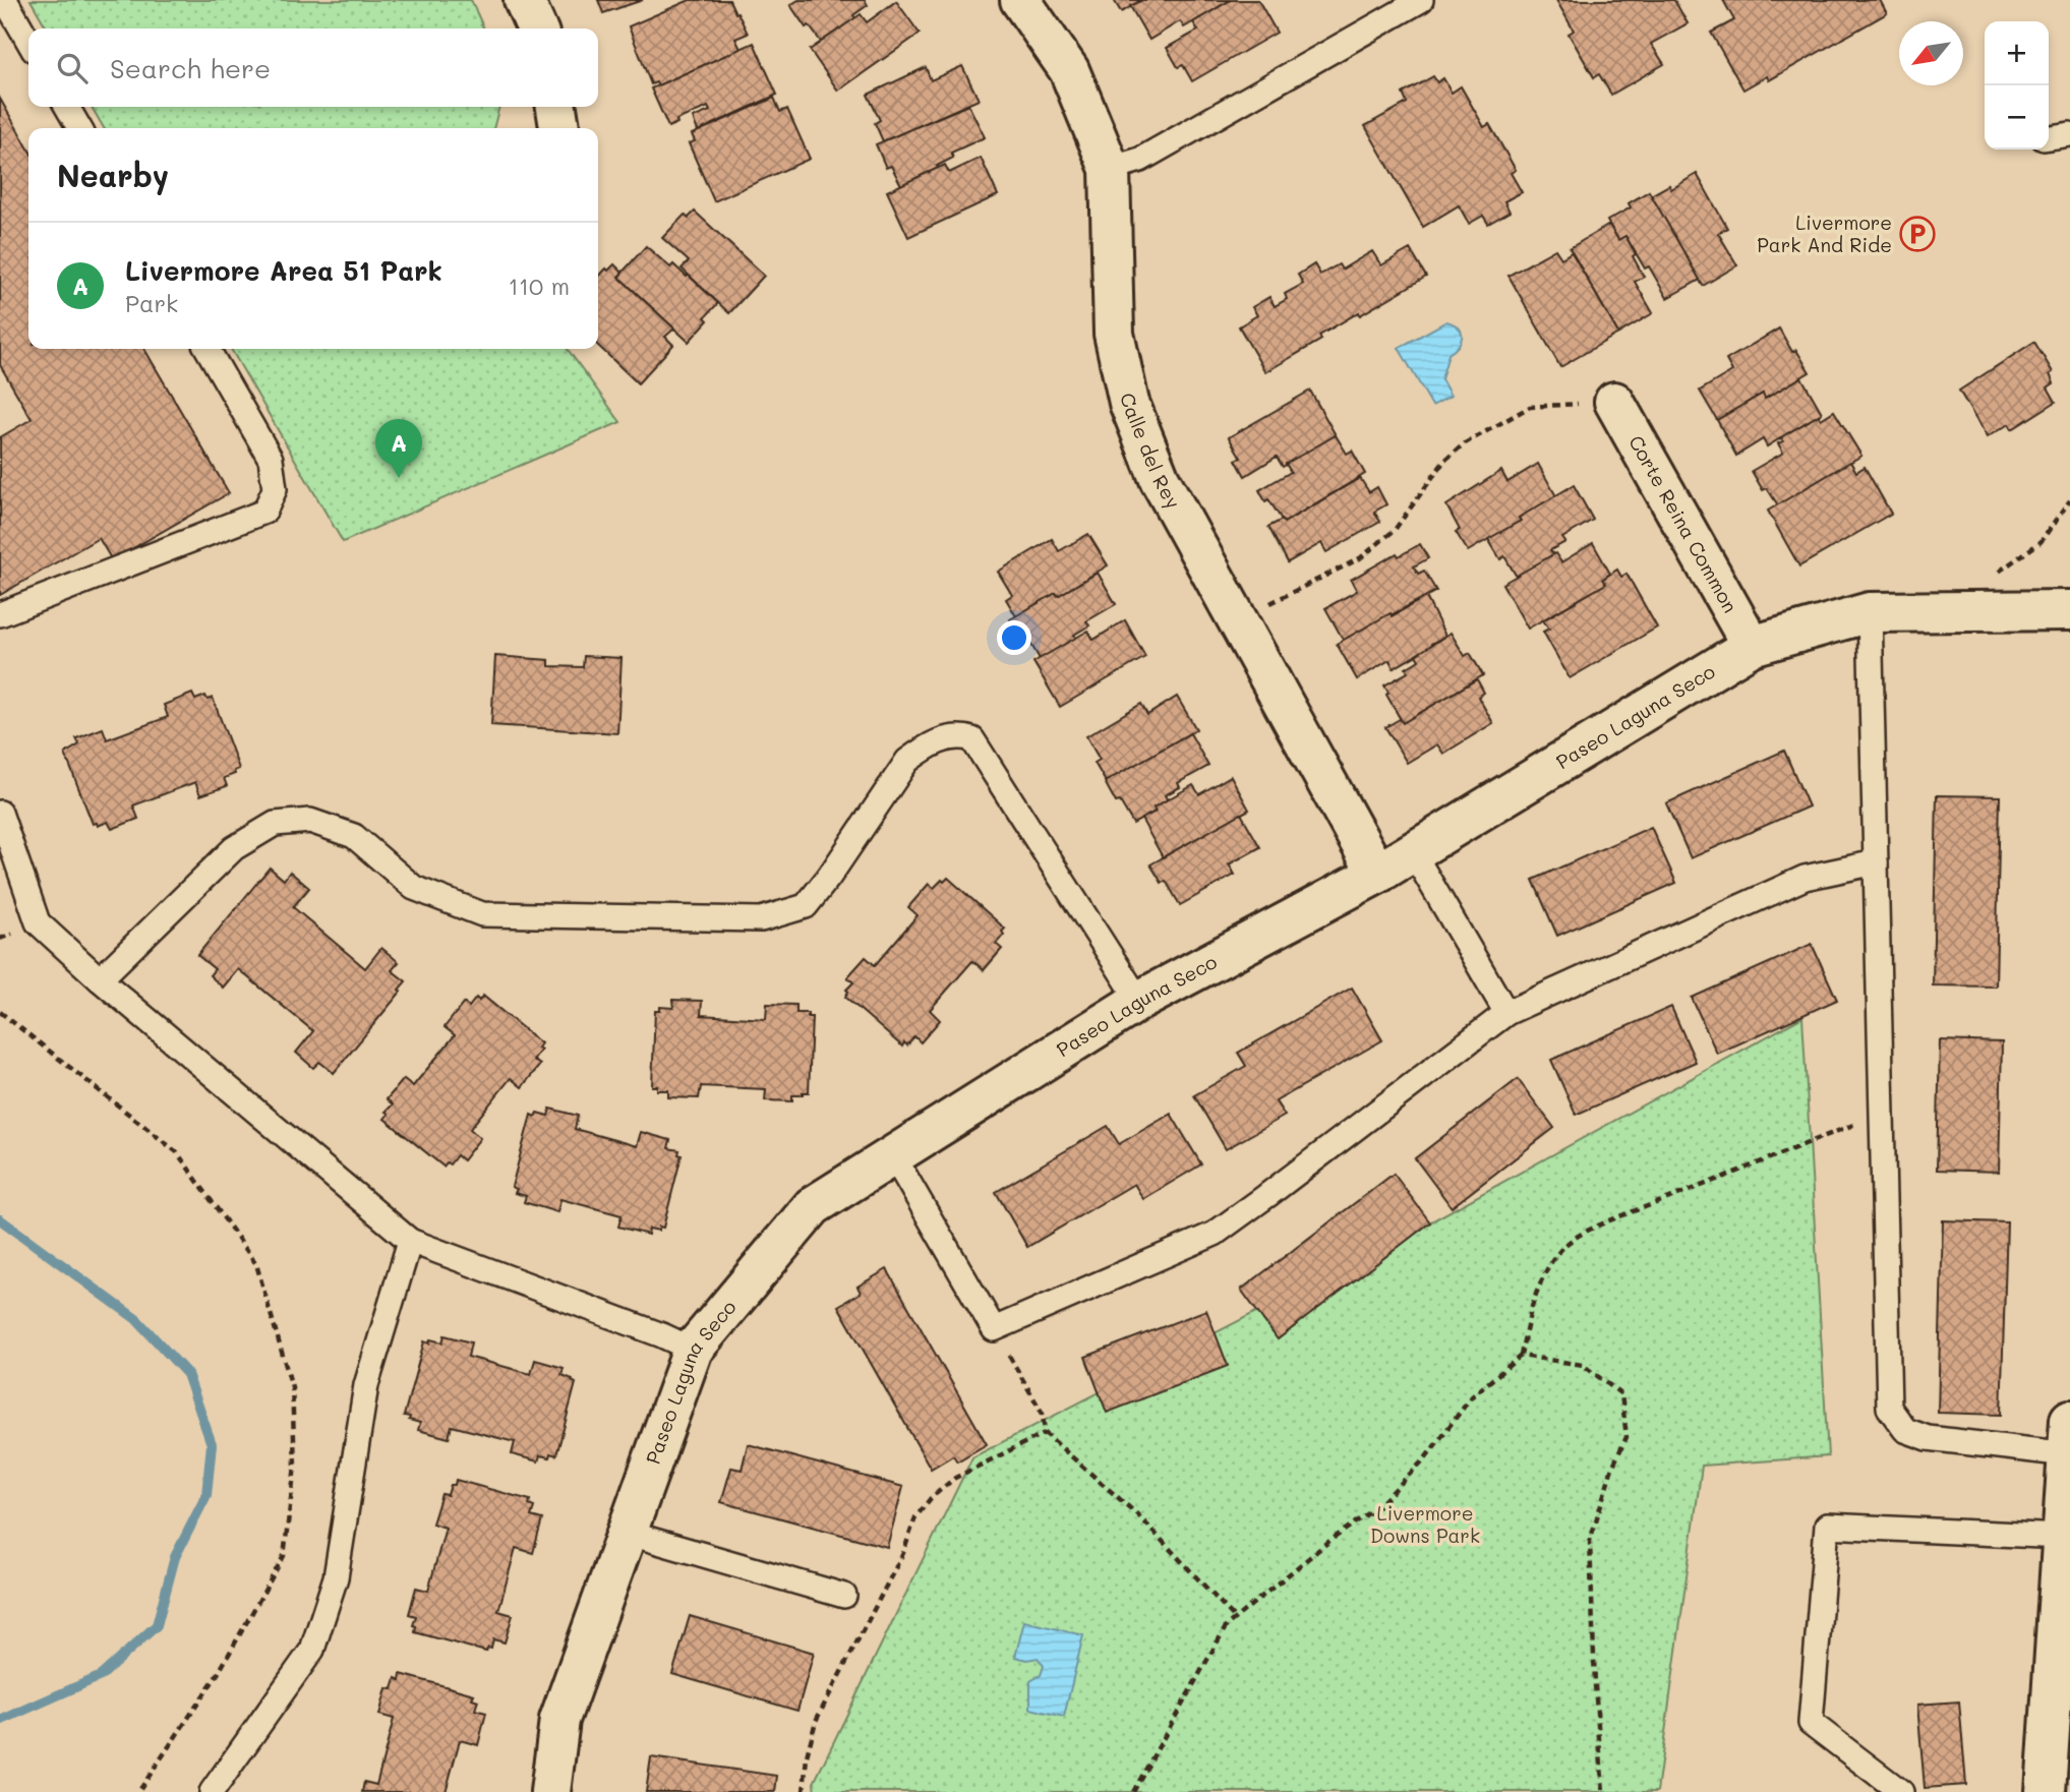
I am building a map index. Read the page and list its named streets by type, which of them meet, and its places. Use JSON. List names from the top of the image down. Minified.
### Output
{"streets":{"street":["Calle del Rey","Corte Reina Common","Paseo Laguna Seco"]},"crossings":[["Calle del Rey","Paseo Laguna Seco"],["Corte Reina Common","Paseo Laguna Seco"]],"parks":["Livermore Downs Park"],"places":{"parking":["Livermore Park And Ride"]},"north":"bottom left","page":{"map_buttons":["+","−"],"search":"Search here","heading":"Nearby","list":[{"mark":"A","name":"Livermore Area 51 Park","note":"Park","value":"110 m"}],"pins":"A"}}
